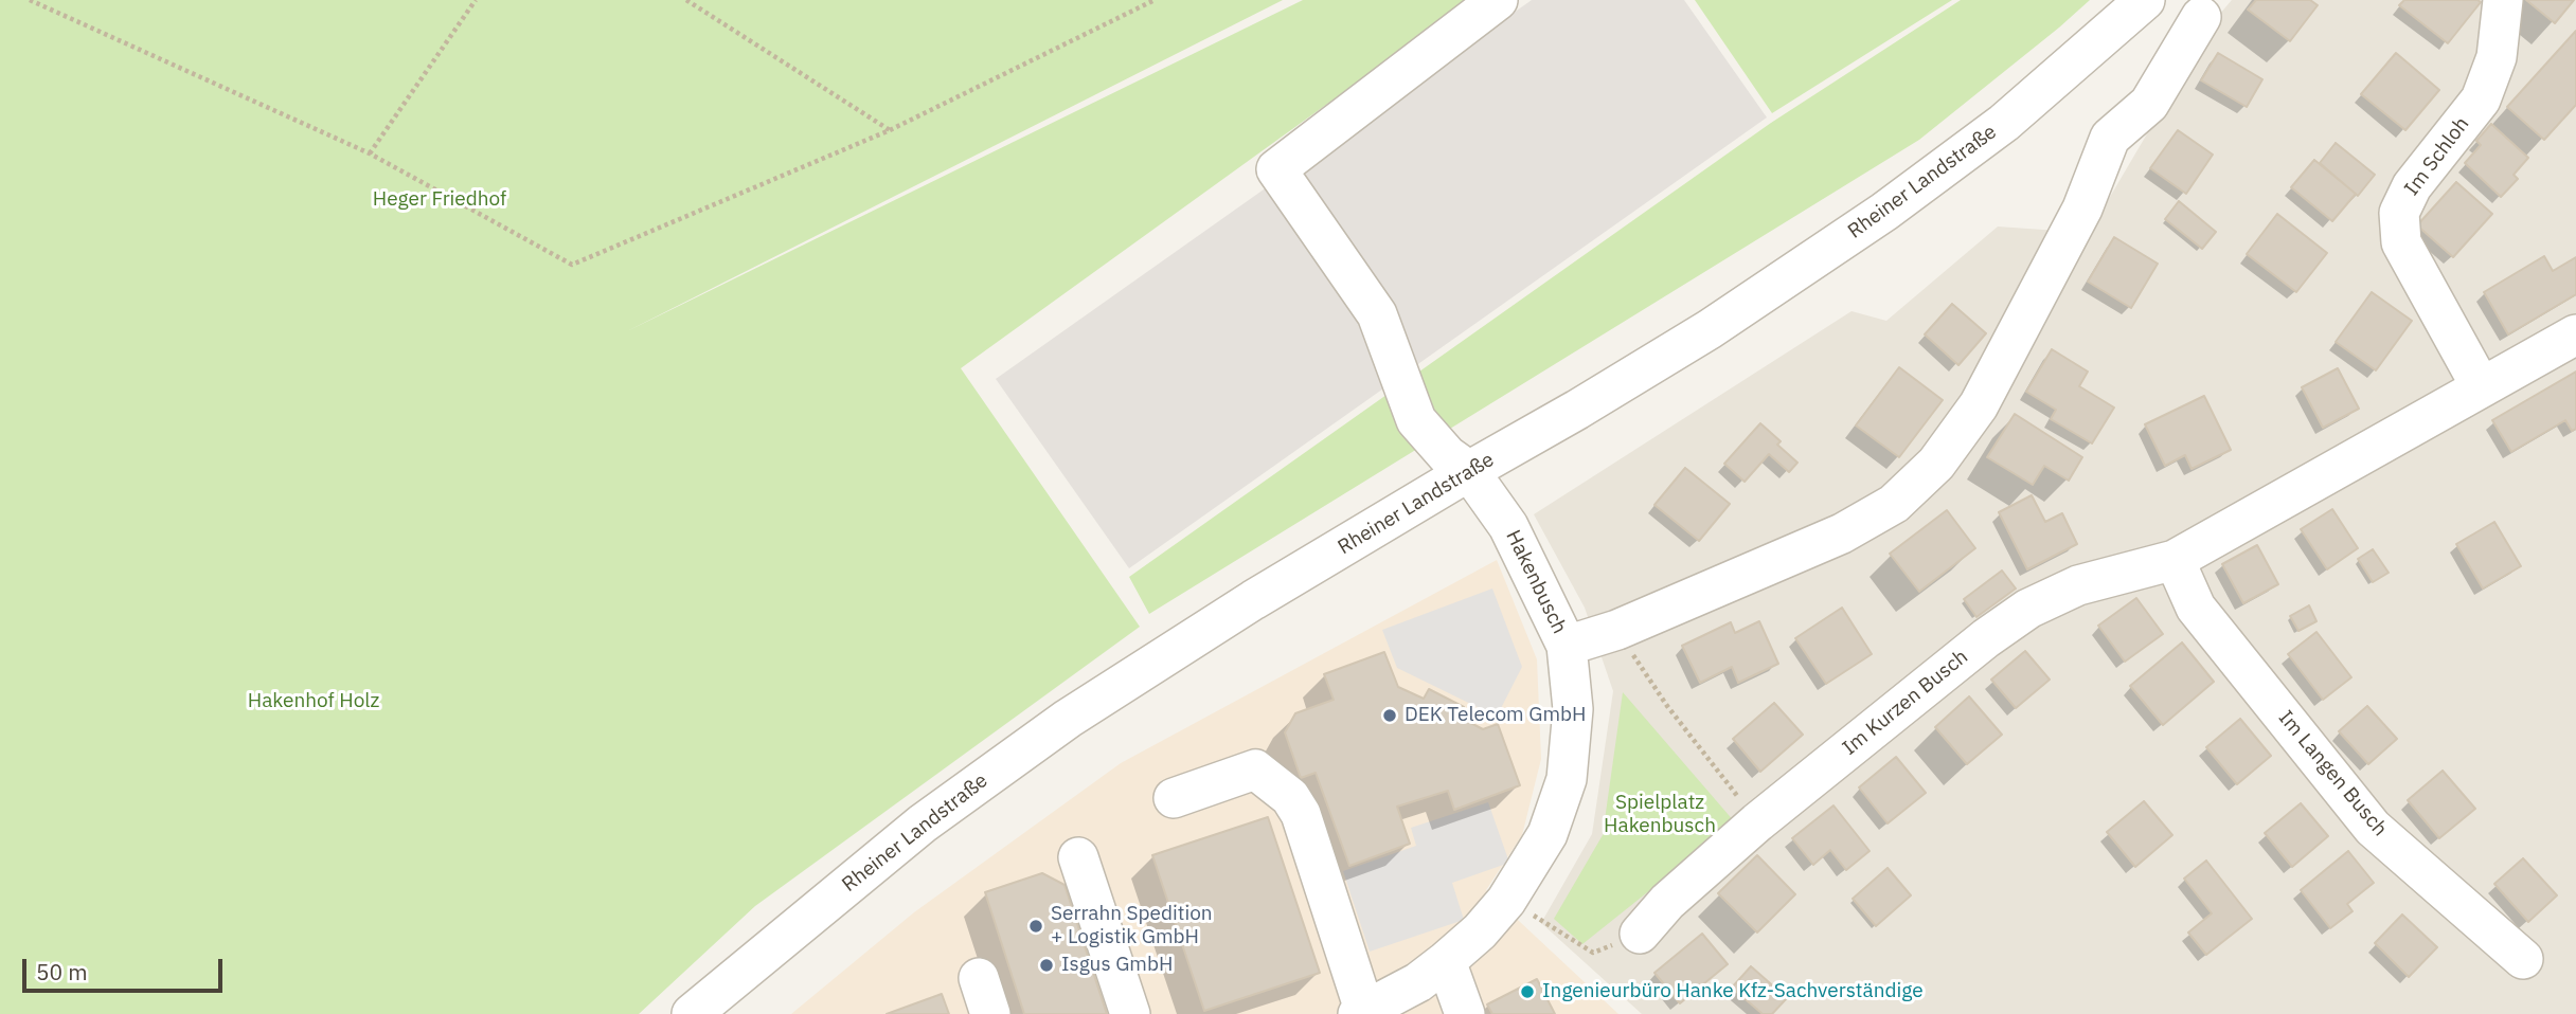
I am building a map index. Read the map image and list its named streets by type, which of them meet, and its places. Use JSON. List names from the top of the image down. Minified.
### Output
{"streets":{"street":["Im Schloh","Rheiner Landstraße","Hakenbusch","Im Kurzen Busch","Im Langen Busch"]},"crossings":[["Rheiner Landstraße","Hakenbusch"],["Im Kurzen Busch","Im Langen Busch"]],"parks":["Heger Friedhof","Hakenhof Holz","Spielplatz Hakenbusch"],"places":["DEK Telecom GmbH","Serrahn Spedition + Logistik GmbH","Isgus GmbH","Ingenieurbüro Hanke Kfz-Sachverständige"],"scale_bar":"50 m"}
